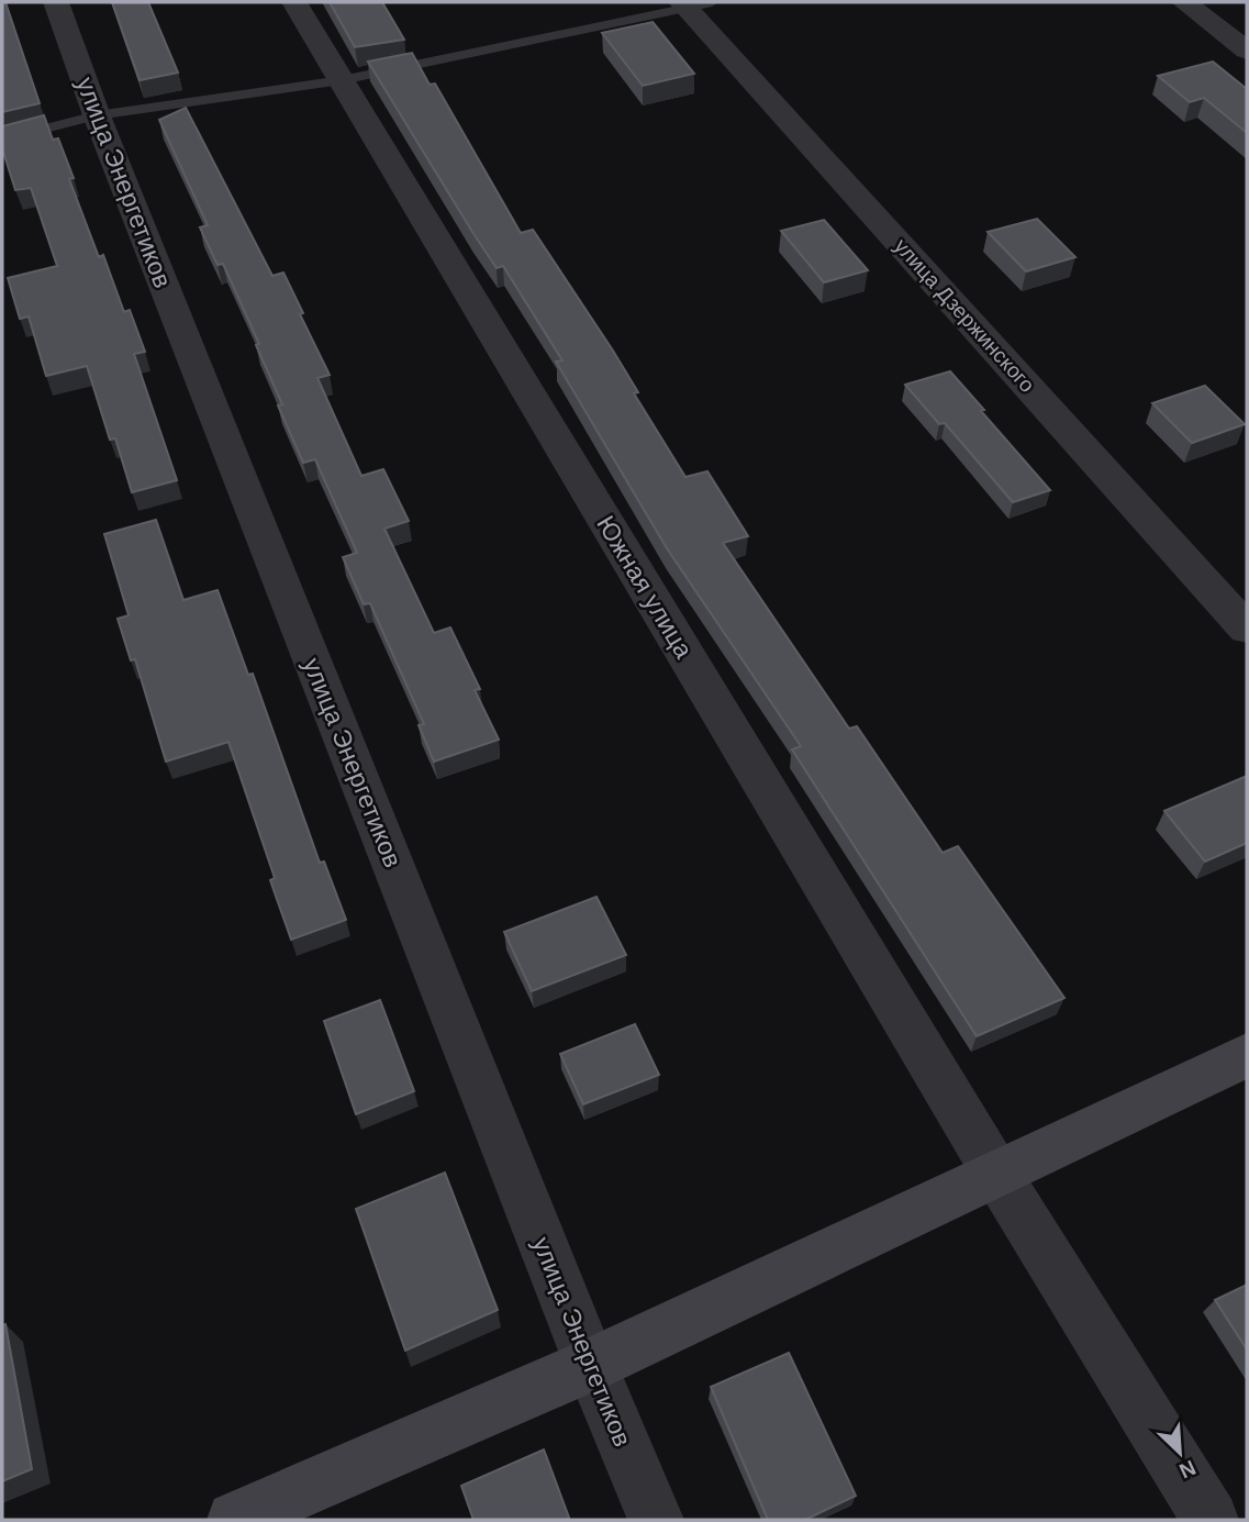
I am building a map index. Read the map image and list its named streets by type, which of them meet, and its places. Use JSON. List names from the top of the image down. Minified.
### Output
{"streets":{"street":["улица Энергетиков","улица Дзержинского","Южная улица"]},"north":"bottom right"}
